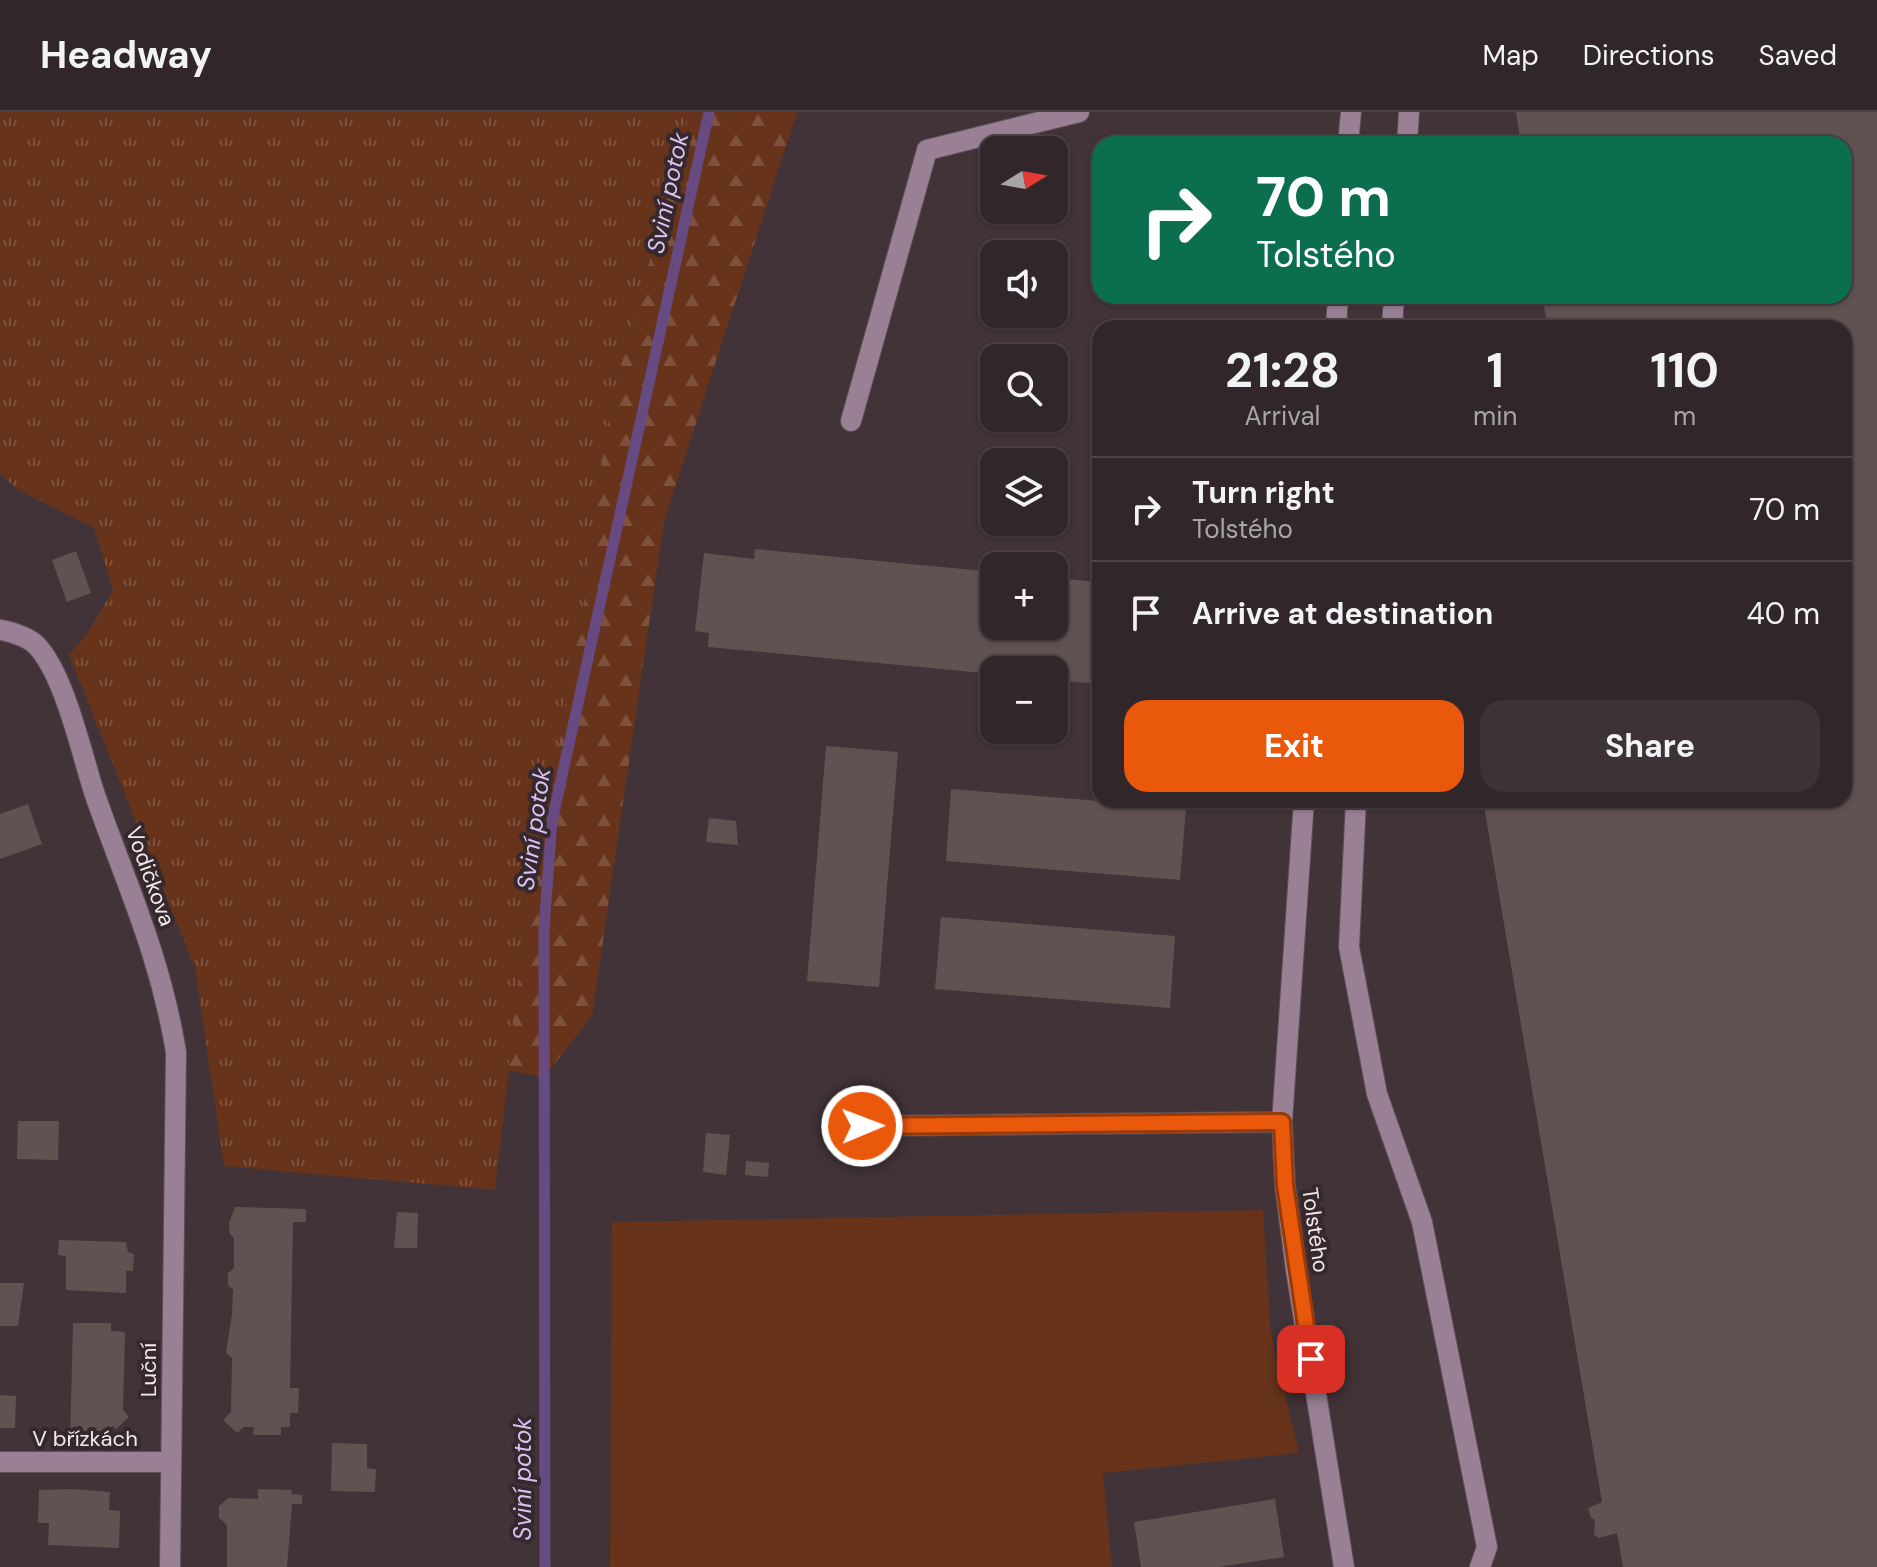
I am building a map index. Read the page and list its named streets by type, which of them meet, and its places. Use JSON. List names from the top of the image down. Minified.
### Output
{"streets":{"street":["Vodičkova","Tolstého","Luční","V břízkách"]},"crossings":[["Vodičkova","Luční"],["Luční","V břízkách"]],"water":["Sviní potok"],"north":"right","page":{"header":"Headway","nav":["Map","Directions","Saved"],"map_buttons":["+","−"],"turn":["70 m","Tolstého"],"eta":["21:28","Arrival","1","min","110","m"],"list":[{"name":"Turn right","note":"Tolstého","value":"70 m"},{"name":"Arrive at destination","value":"40 m"}],"buttons":["Exit","Share"]}}
